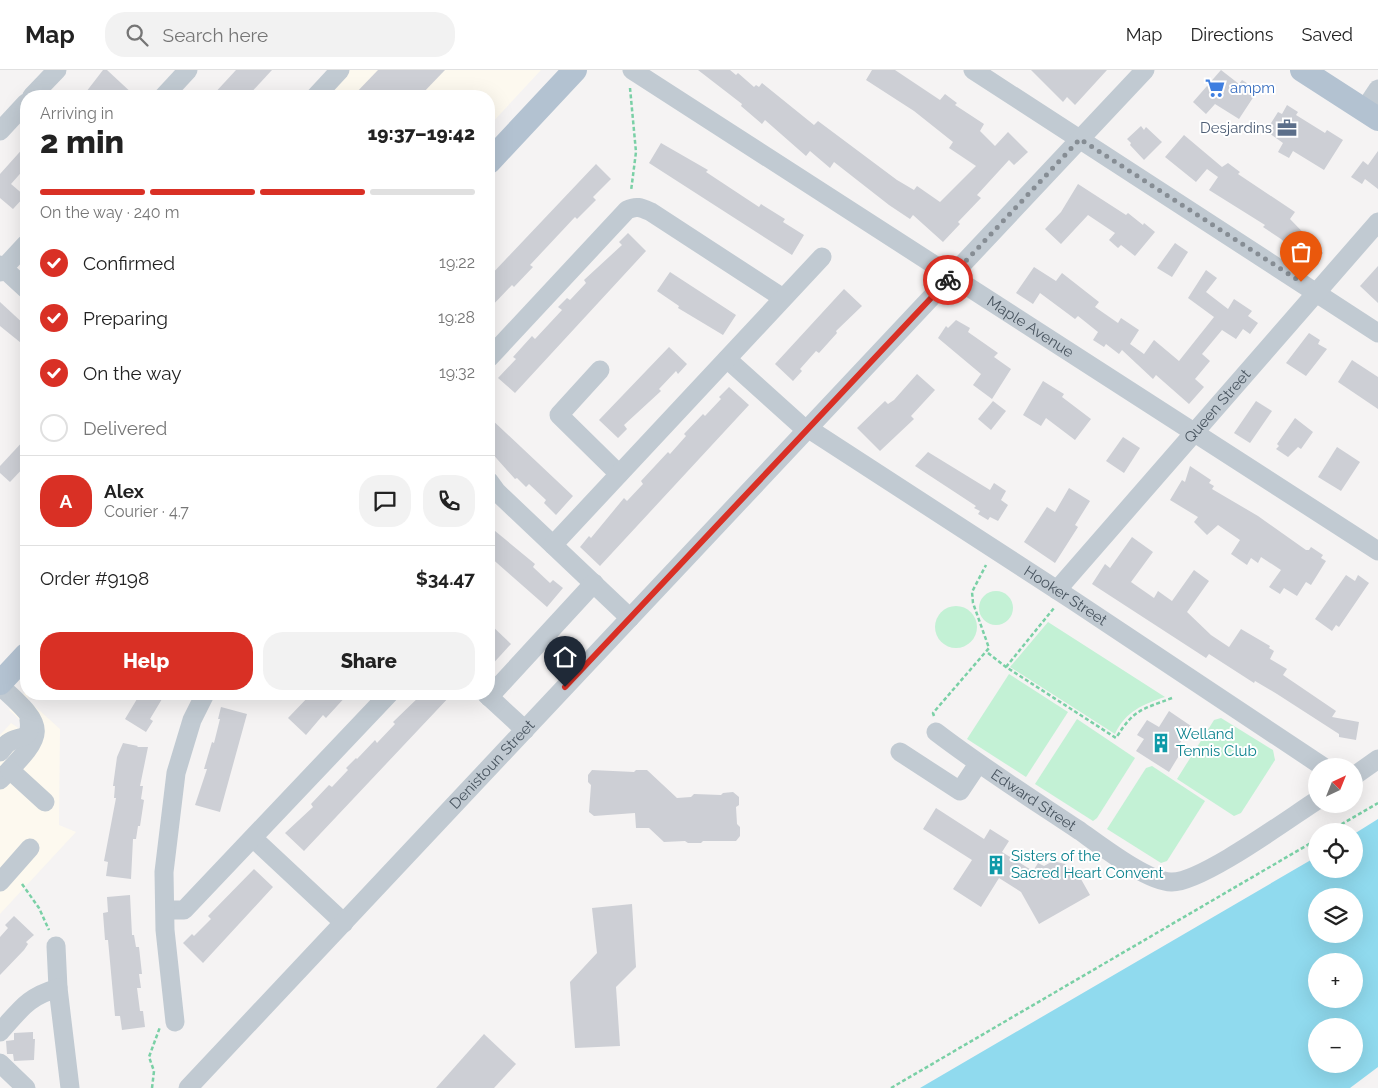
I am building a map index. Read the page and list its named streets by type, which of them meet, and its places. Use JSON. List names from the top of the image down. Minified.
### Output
{"streets":{"street":["Maple Avenue","Queen Street","Hooker Street","Denistoun Street","Edward Street"]},"crossings":[["Maple Avenue","Queen Street"],["Maple Avenue","Denistoun Street"],["Queen Street","Hooker Street"],["Hooker Street","Denistoun Street"]],"places":{"supermarket":["ampm"],"office":["Desjardins"],"building":["Welland Tennis Club","Sisters of the Sacred Heart Convent"]},"north":"top right","page":{"header":"Map","search":"Search here","nav":["Map","Directions","Saved"],"heading":["2 min","Arriving in","19:37–19:42"],"panel":["Alex","Courier · 4.7","Order #9198","$34.47"],"bar":"On the way · 240 m","list":[["Confirmed","19:22"],["Preparing","19:28"],["On the way","19:32"],"Delivered"],"round":"A","buttons":["Help","Share"],"map_buttons":["+","−"]}}
